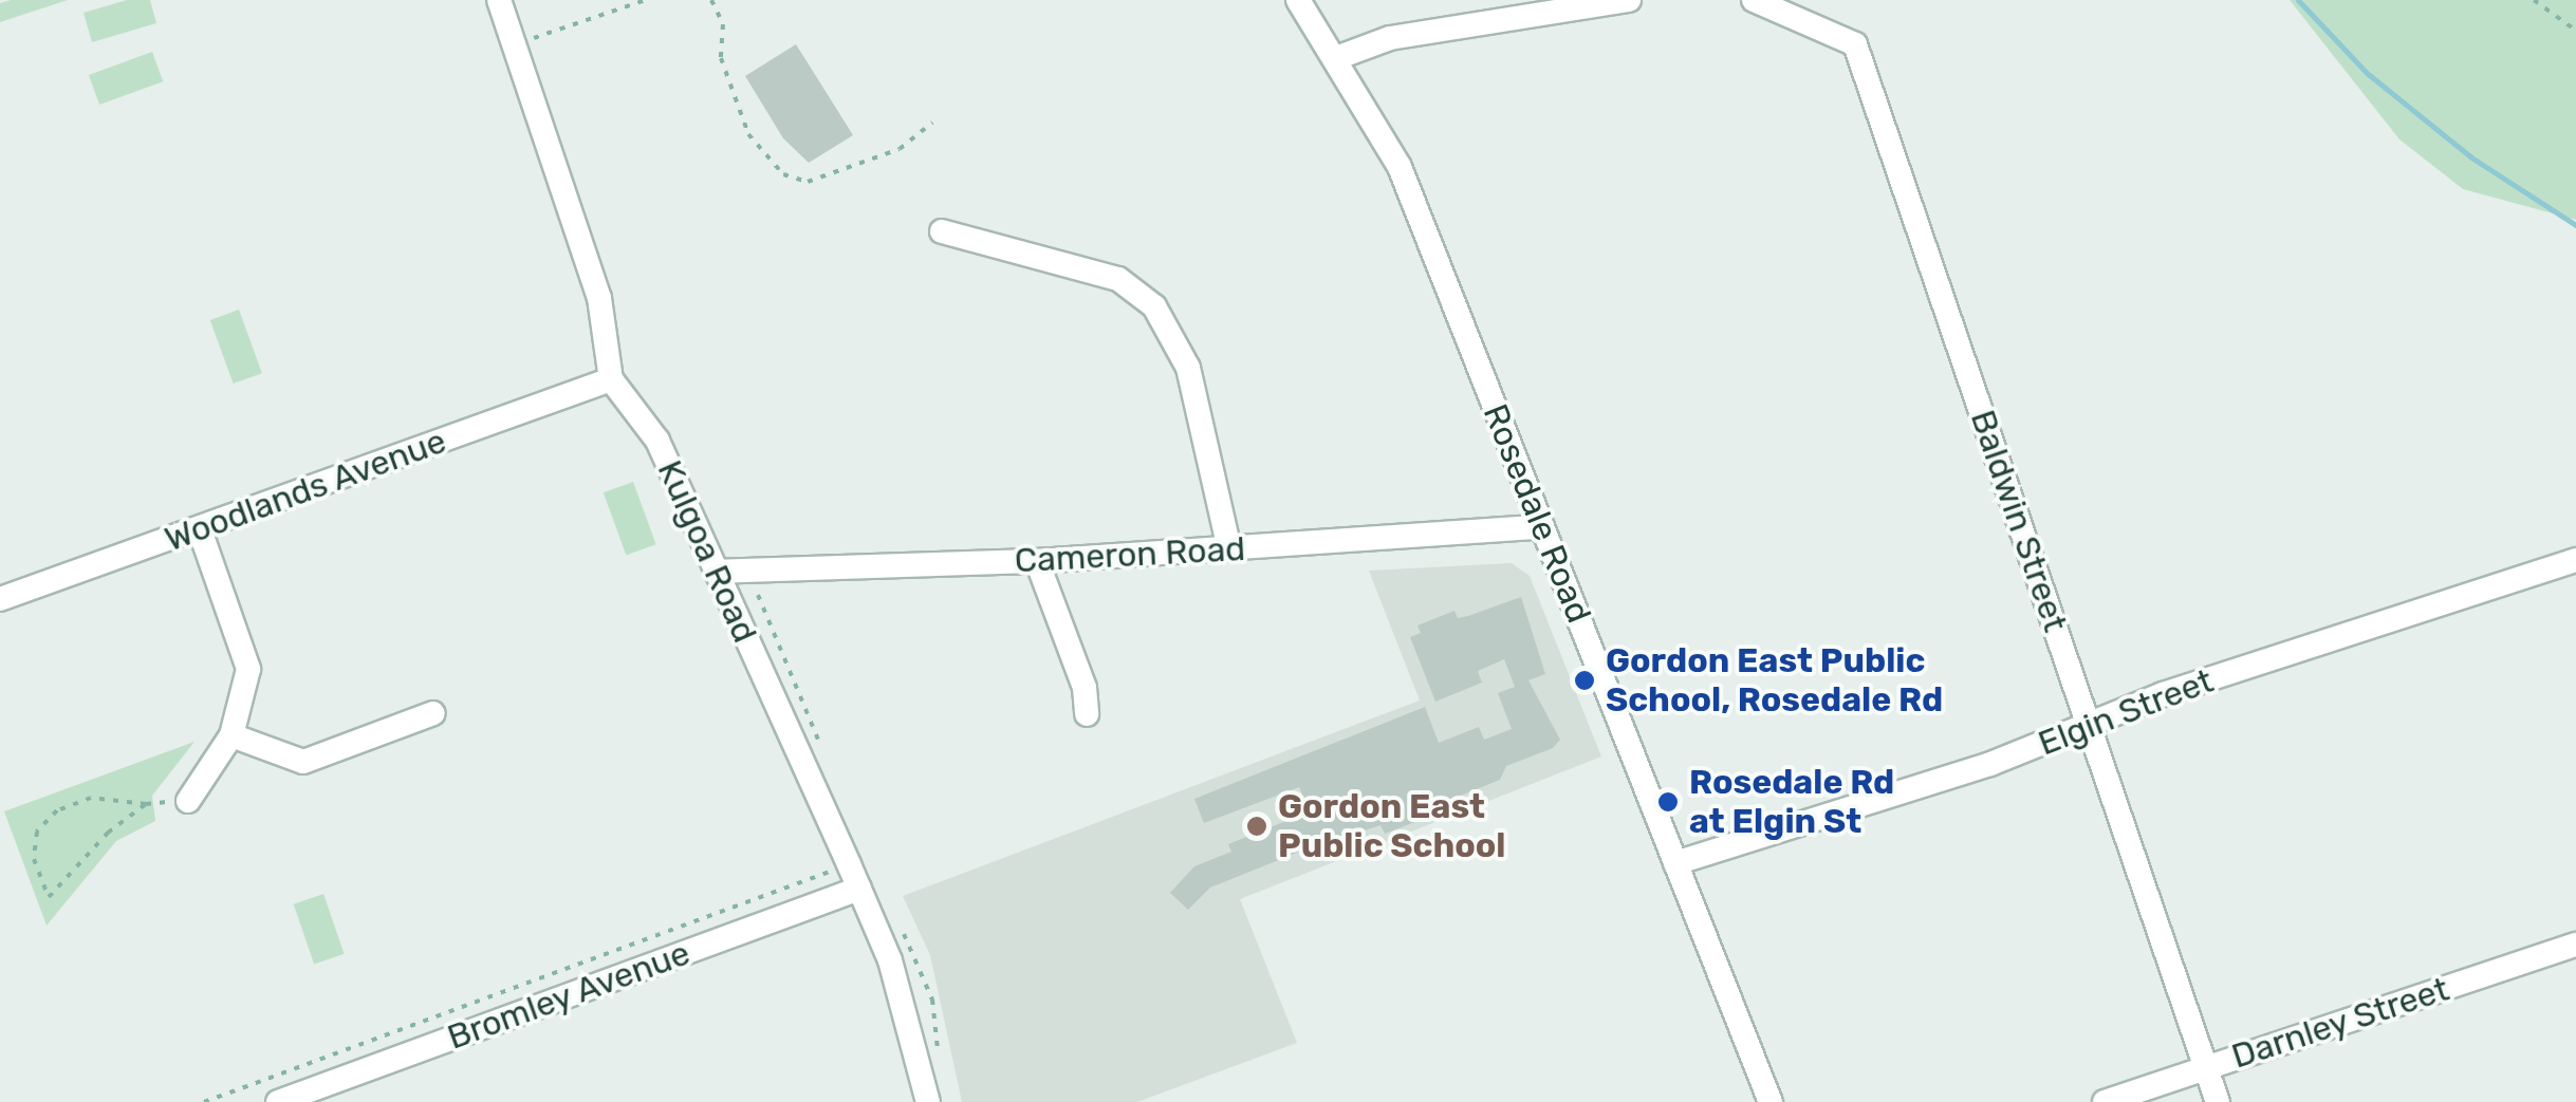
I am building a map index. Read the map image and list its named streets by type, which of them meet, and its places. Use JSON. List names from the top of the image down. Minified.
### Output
{"streets":{"street":["Woodlands Avenue","Rosedale Road","Baldwin Street","Kulgoa Road","Cameron Road","Elgin Street","Bromley Avenue","Darnley Street"]},"crossings":[["Woodlands Avenue","Kulgoa Road"],["Rosedale Road","Cameron Road"],["Rosedale Road","Elgin Street"],["Baldwin Street","Elgin Street"],["Baldwin Street","Darnley Street"],["Kulgoa Road","Cameron Road"],["Kulgoa Road","Bromley Avenue"]],"places":["Gordon East Public School, Rosedale Rd","Rosedale Rd at Elgin St","Gordon East Public School"]}
